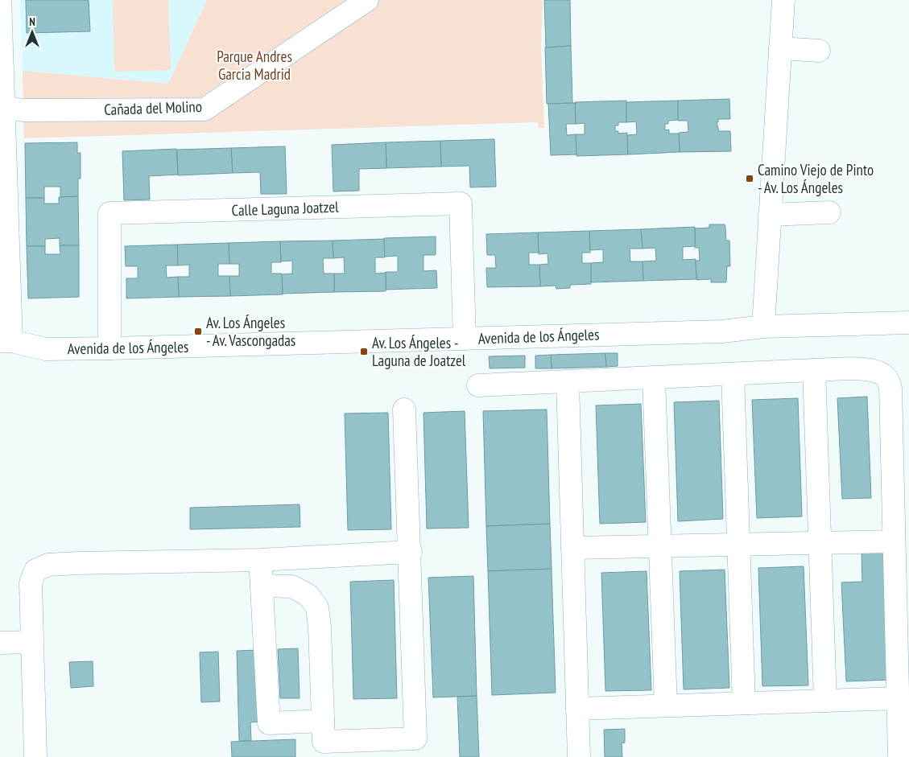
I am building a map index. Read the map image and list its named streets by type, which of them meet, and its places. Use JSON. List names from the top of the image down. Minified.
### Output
{"streets":{"street":["Cañada del Molino","Calle Laguna Joatzel","Avenida de los Ángeles"]},"crossings":[["Calle Laguna Joatzel","Avenida de los Ángeles"]],"parks":["Parque Andres Garcia Madrid"],"places":{"transit":["Camino Viejo de Pinto - Av. Los Ángeles","Av. Los Ángeles - Av. Vascongadas","Av. Los Ángeles - Laguna de Joatzel"]},"north":"top"}
